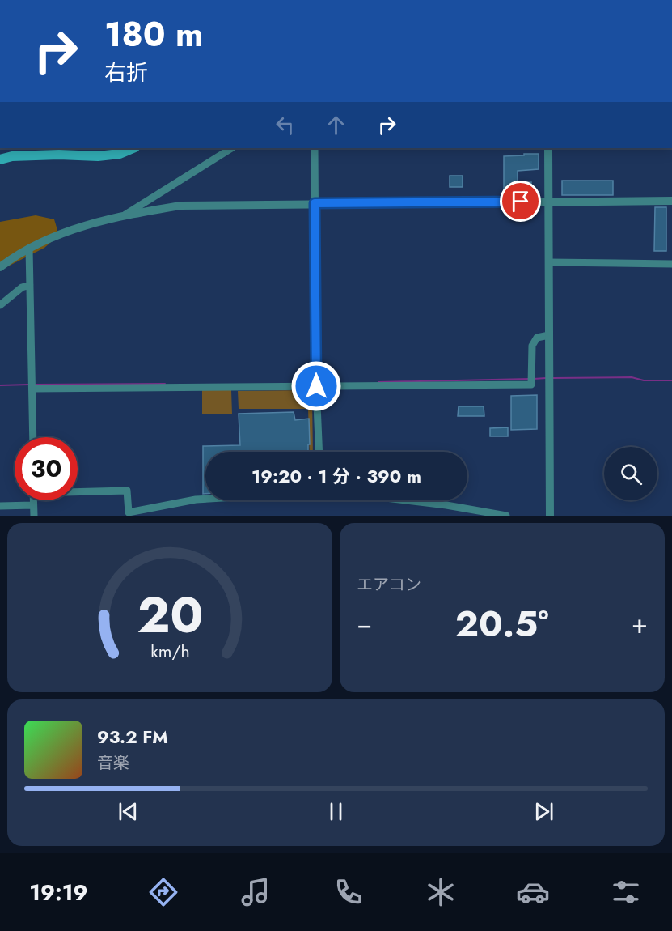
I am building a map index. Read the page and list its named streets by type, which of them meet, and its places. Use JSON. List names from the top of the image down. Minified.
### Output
{"page":{"turn":["180 m","右折"],"limit":"30","trip":"19:20 · 1 分 · 390 m","tile":"エアコン","heat":["−","20.5°","+"],"song":["93.2 FM","音楽"],"tabs":"19:19","gauge":["20","km/h"]}}
